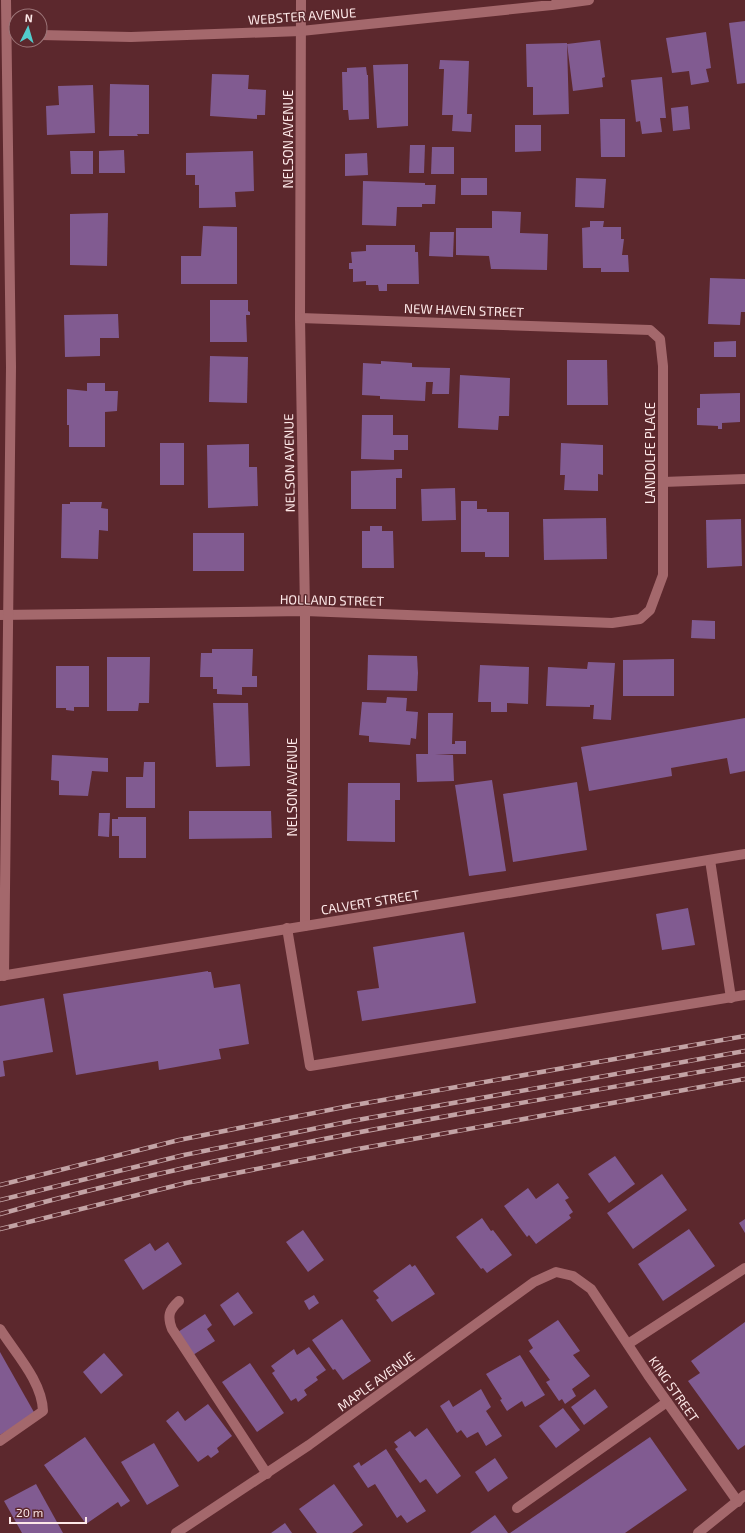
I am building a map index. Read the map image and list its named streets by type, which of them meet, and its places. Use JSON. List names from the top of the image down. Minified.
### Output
{"streets":{"street":["WEBSTER AVENUE","NELSON AVENUE","NEW HAVEN STREET","LANDOLFE PLACE","HOLLAND STREET","CALVERT STREET","MAPLE AVENUE","KING STREET"]},"crossings":[["WEBSTER AVENUE","NELSON AVENUE"],["NELSON AVENUE","NEW HAVEN STREET"],["NELSON AVENUE","HOLLAND STREET"],["NELSON AVENUE","CALVERT STREET"],["NEW HAVEN STREET","LANDOLFE PLACE"],["LANDOLFE PLACE","HOLLAND STREET"],["MAPLE AVENUE","KING STREET"]],"scale_bar":"20 m","north":"top"}
